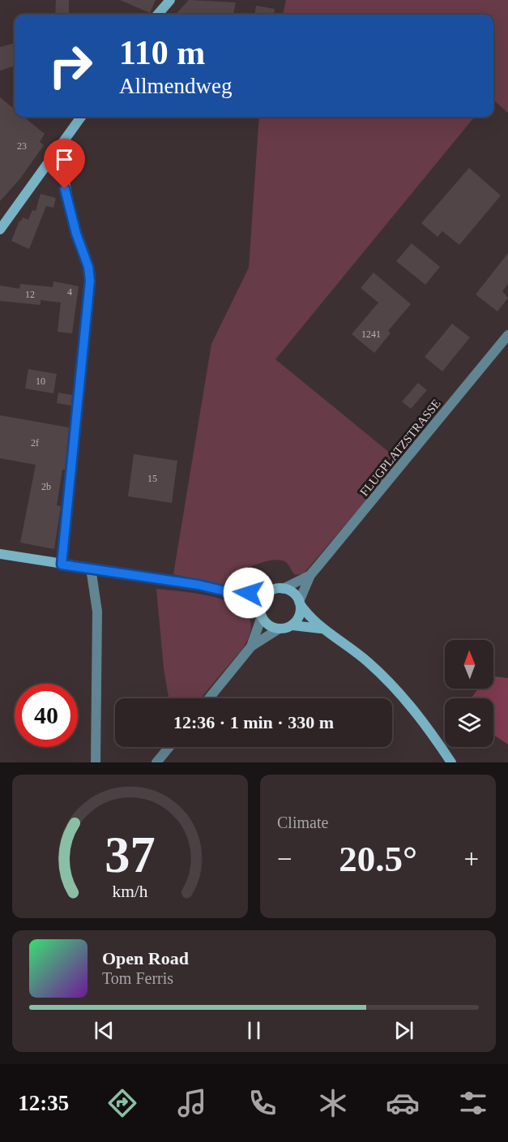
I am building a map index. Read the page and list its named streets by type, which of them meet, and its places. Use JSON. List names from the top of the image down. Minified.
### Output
{"streets":{"street":["FLUGPLATZSTRASSE"]},"house_numbers":["23","4","12","1241","10","2f","15","2b"],"north":"top","page":{"turn":["110 m","Allmendweg"],"limit":"40","trip":"12:36 · 1 min · 330 m","tile":"Climate","heat":["−","20.5°","+"],"song":["Open Road","Tom Ferris"],"tabs":"12:35","gauge":["37","km/h"]}}
